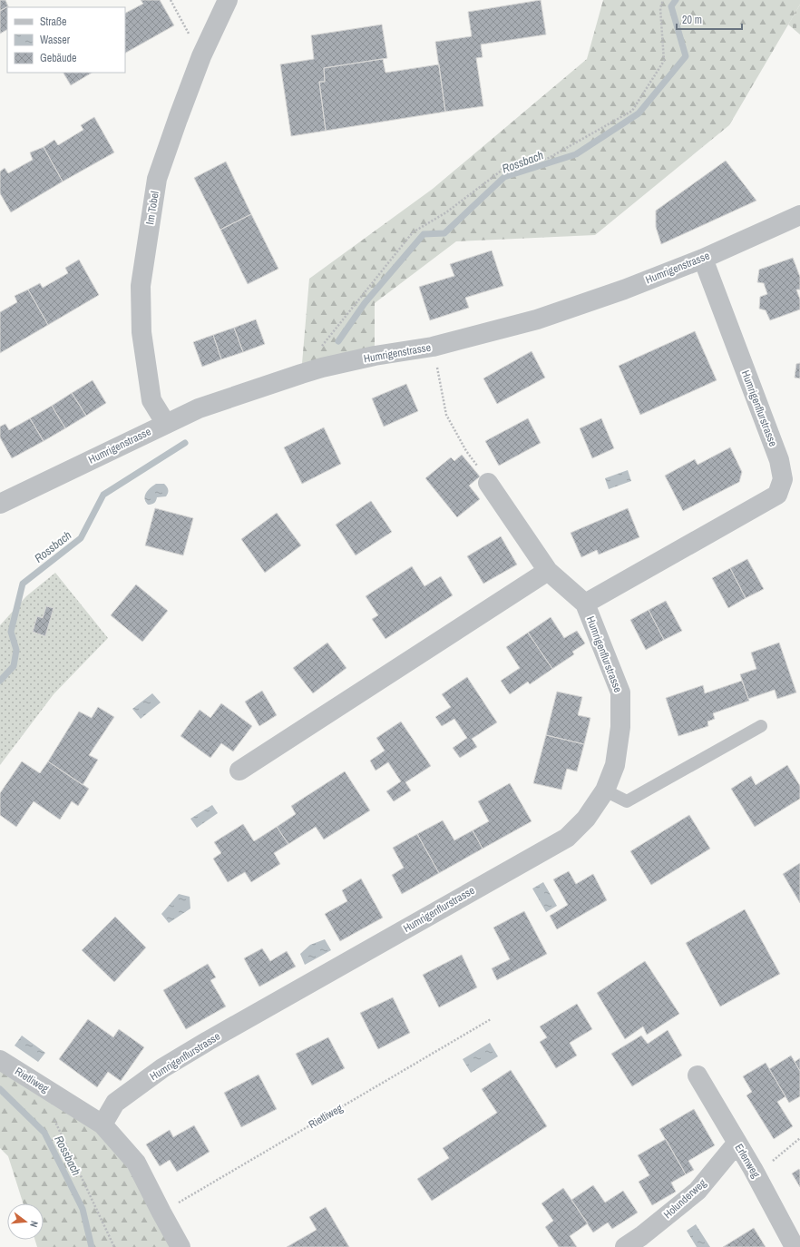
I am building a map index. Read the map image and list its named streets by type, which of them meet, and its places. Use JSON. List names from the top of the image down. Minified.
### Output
{"streets":{"street":["Im Tobel","Humrigenstrasse","Humrigenflurstrasse","Rietliweg","Erlenweg","Holunderweg"]},"crossings":[["Im Tobel","Humrigenstrasse"],["Humrigenstrasse","Humrigenflurstrasse"],["Humrigenflurstrasse","Rietliweg"],["Erlenweg","Holunderweg"]],"water":["Rossbach"],"legend":["Straße","Wasser","Gebäude"],"scale_bar":"20 m","north":"right"}
